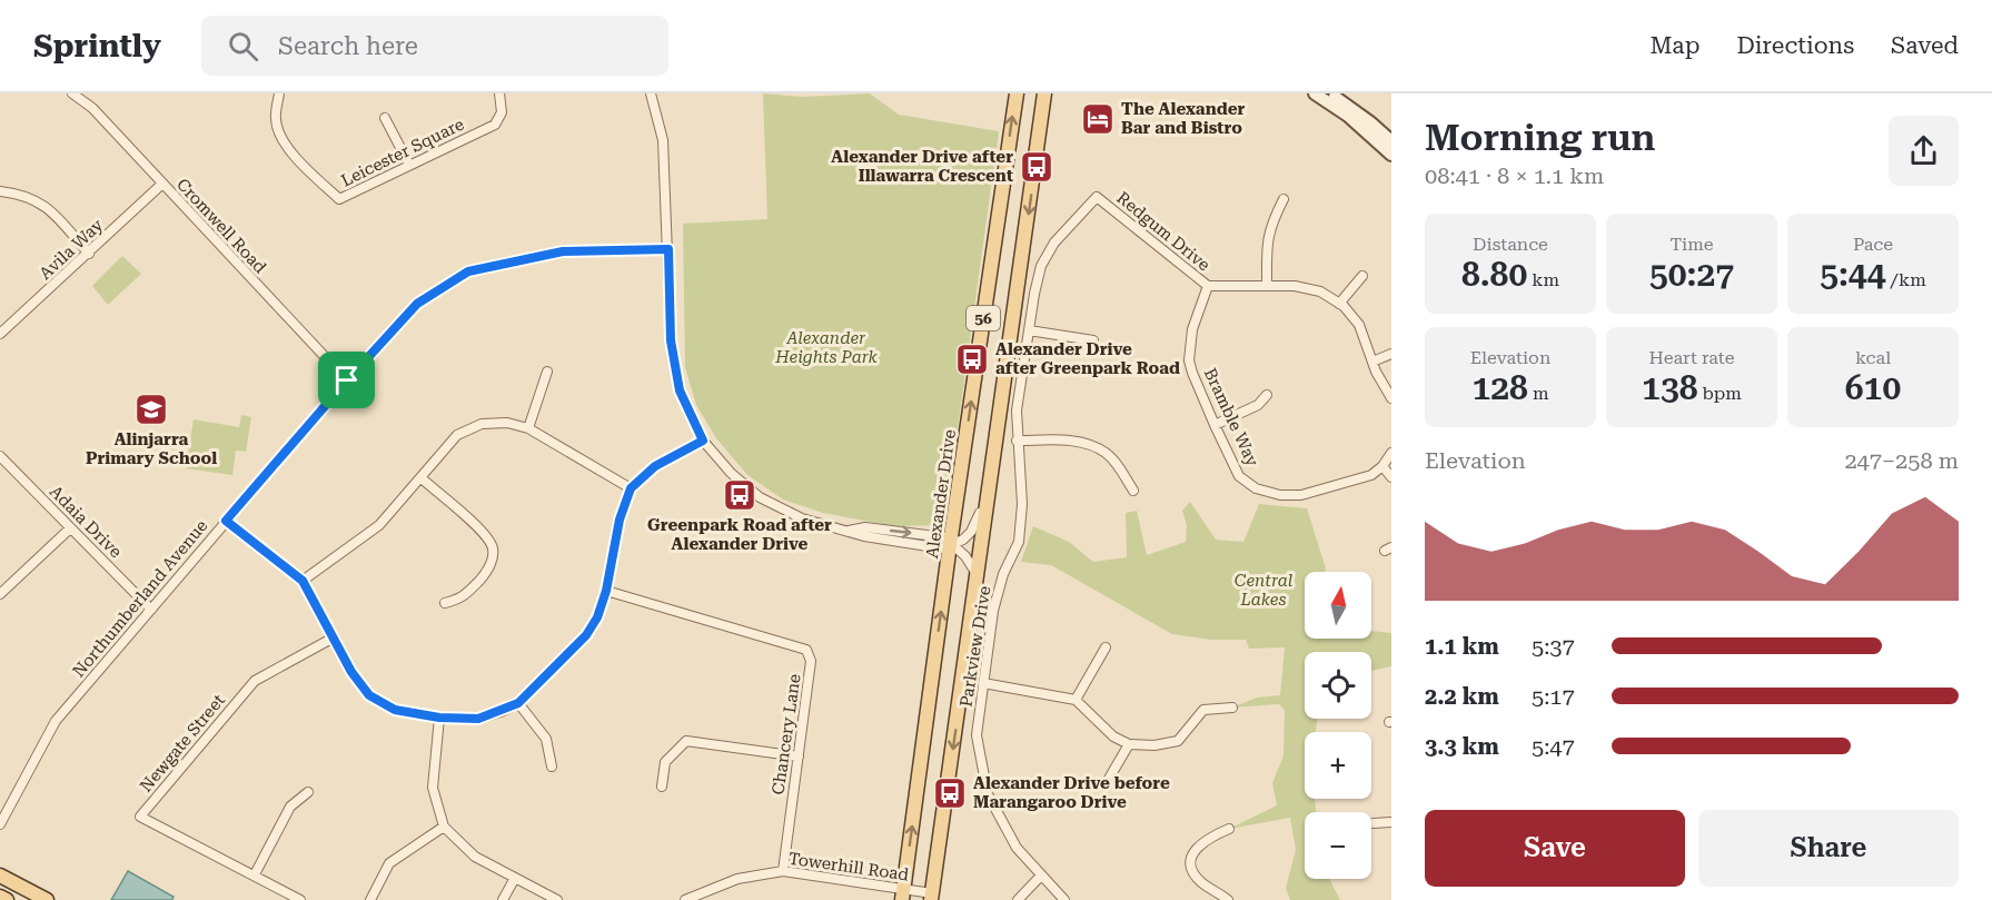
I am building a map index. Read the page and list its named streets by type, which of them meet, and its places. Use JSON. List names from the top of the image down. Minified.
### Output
{"streets":{"main road":["56","Alexander Drive"],"street":["Leicester Square","Cromwell Road","Redgum Drive","Avila Way","Bramble Way","Adaia Drive","Northumberland Avenue","Parkview Drive","Chancery Lane","Newgate Street","Towerhill Road"]},"crossings":[["Cromwell Road","Avila Way"],["Cromwell Road","Northumberland Avenue"],["Redgum Drive","Bramble Way"],["Redgum Drive","Parkview Drive"],["56","Towerhill Road"],["Alexander Drive","Towerhill Road"],["Adaia Drive","Northumberland Avenue"],["Chancery Lane","Towerhill Road"]],"parks":["Alexander Heights Park","Central Lakes"],"places":{"hotel":["The Alexander Bar and Bistro"],"bus stop":["Alexander Drive after Illawarra Crescent","Alexander Drive after Greenpark Road","Greenpark Road after Alexander Drive","Alexander Drive before Marangaroo Drive"],"school or university":["Alinjarra Primary School"]},"north":"top","page":{"header":"Sprintly","search":"Search here","nav":["Map","Directions","Saved"],"heading":["Morning run","08:41 · 8 × 1.1 km"],"stats":[["Distance","8.80 km"],["Time","50:27"],["Pace","5:44 /km"],["Elevation","128 m"],["Heart rate","138 bpm"],["kcal","610"]],"chart":["Elevation","247–258 m"],"map_buttons":["+","−"],"list":[{"name":"1.1 km","note":"5:37"},{"name":"2.2 km","note":"5:17"},{"name":"3.3 km","note":"5:47"}],"buttons":["Save","Share"]}}
